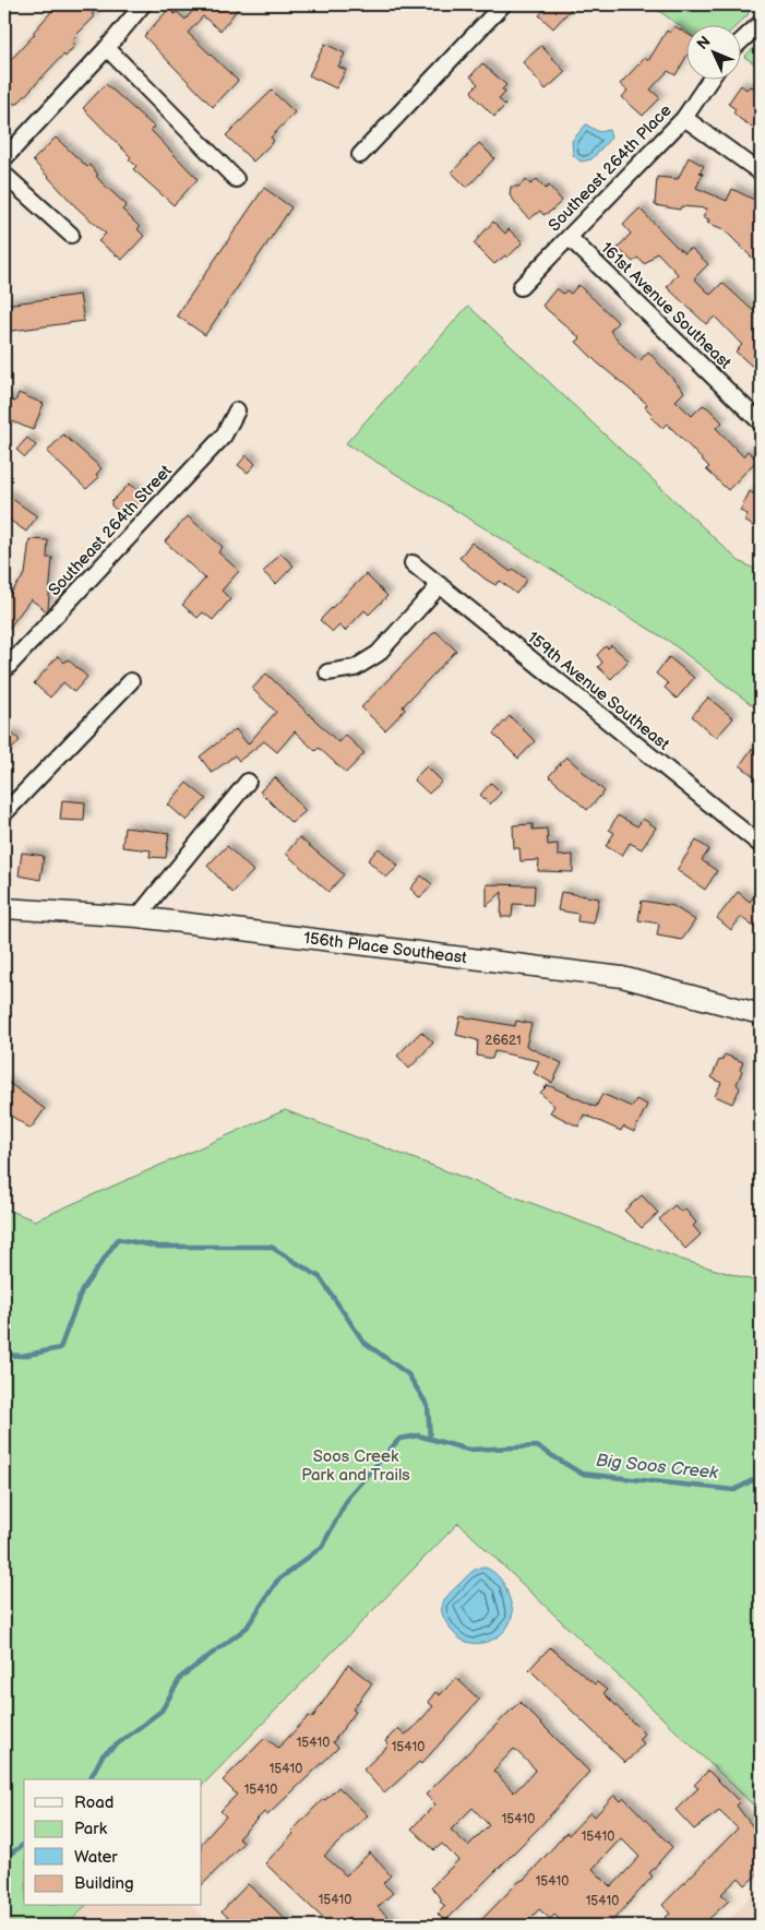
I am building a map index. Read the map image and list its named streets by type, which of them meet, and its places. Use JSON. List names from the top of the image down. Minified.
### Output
{"streets":{"street":["Southeast 264th Place","161st Avenue Southeast","Southeast 264th Street","159th Avenue Southeast","156th Place Southeast"]},"crossings":[["Southeast 264th Place","161st Avenue Southeast"]],"water":["Big Soos Creek"],"parks":["Soos Creek Park and Trails"],"house_numbers":["26621","15410","15410","15410","15410","15410","15410","15410","15410","15410"],"legend":["Road","Park","Water","Building"],"north":"top left"}
